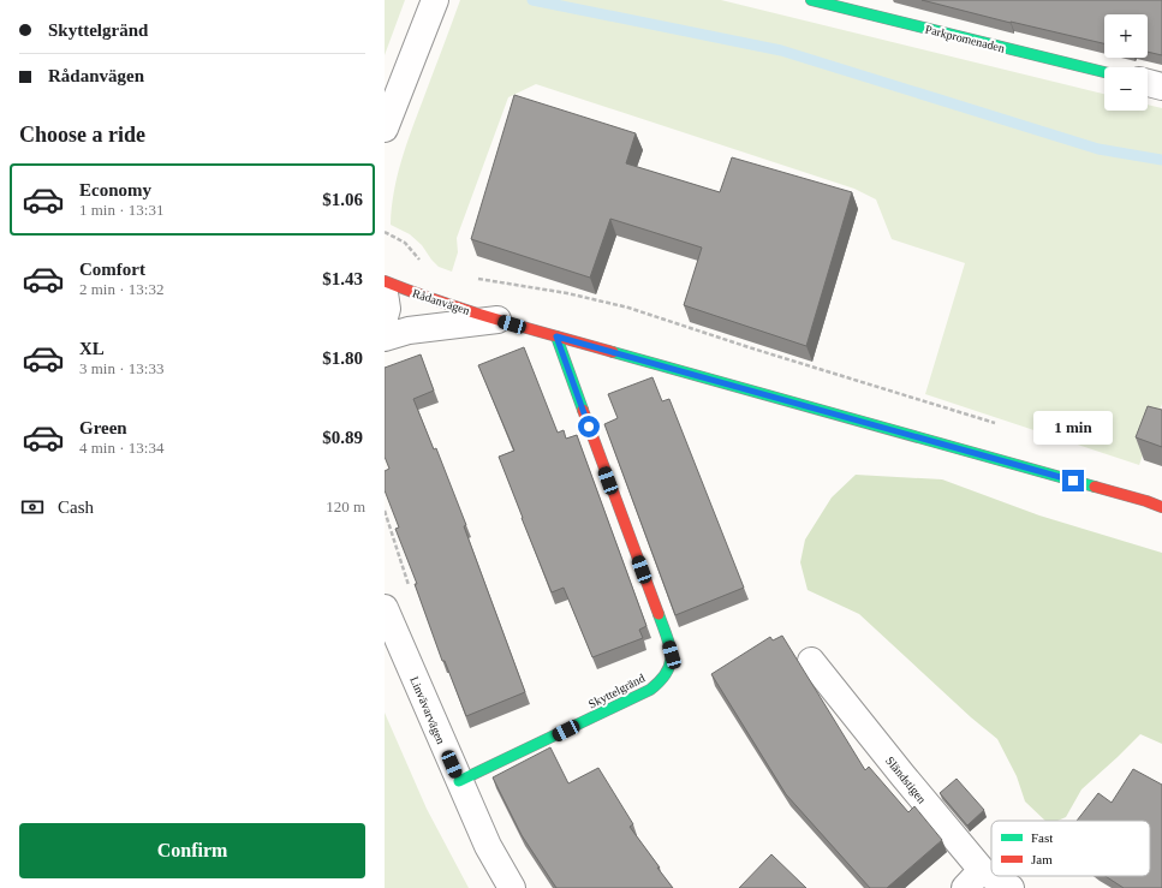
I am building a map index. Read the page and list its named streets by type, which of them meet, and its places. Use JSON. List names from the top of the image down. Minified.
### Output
{"streets":{"street":["Parkpromenaden","Rådanvägen","Skyttelgränd","Linvävarvägen","Sländstigen"]},"crossings":[["Rådanvägen","Skyttelgränd"],["Skyttelgränd","Linvävarvägen"]],"legend":["Fast","Jam"],"page":{"banner":["Skyttelgränd","Rådanvägen"],"map_buttons":["+","−"],"heading":"Choose a ride","list":[{"name":"Economy","note":"1 min · 13:31","value":"$1.06"},{"name":"Comfort","note":"2 min · 13:32","value":"$1.43"},{"name":"XL","note":"3 min · 13:33","value":"$1.80"},{"name":"Green","note":"4 min · 13:34","value":"$0.89"}],"bubble":"1 min","pay":["Cash","120 m"],"buttons":"Confirm"}}
